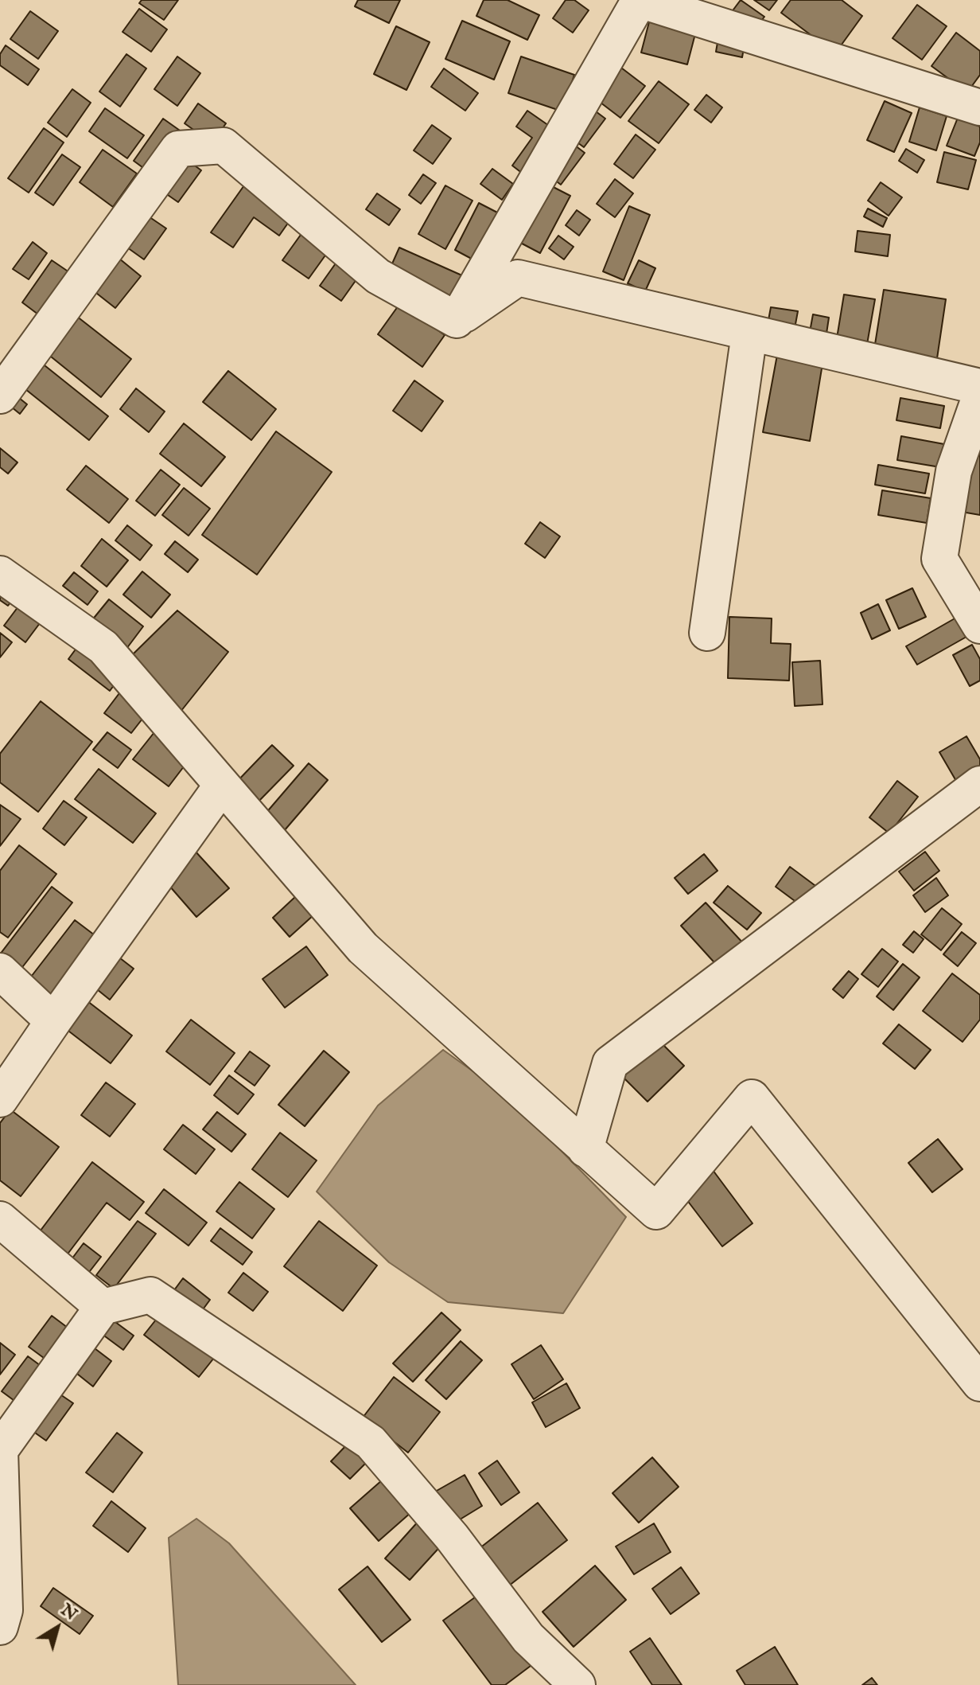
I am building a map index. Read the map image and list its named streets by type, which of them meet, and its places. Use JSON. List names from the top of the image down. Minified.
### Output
{"north":"top right"}
